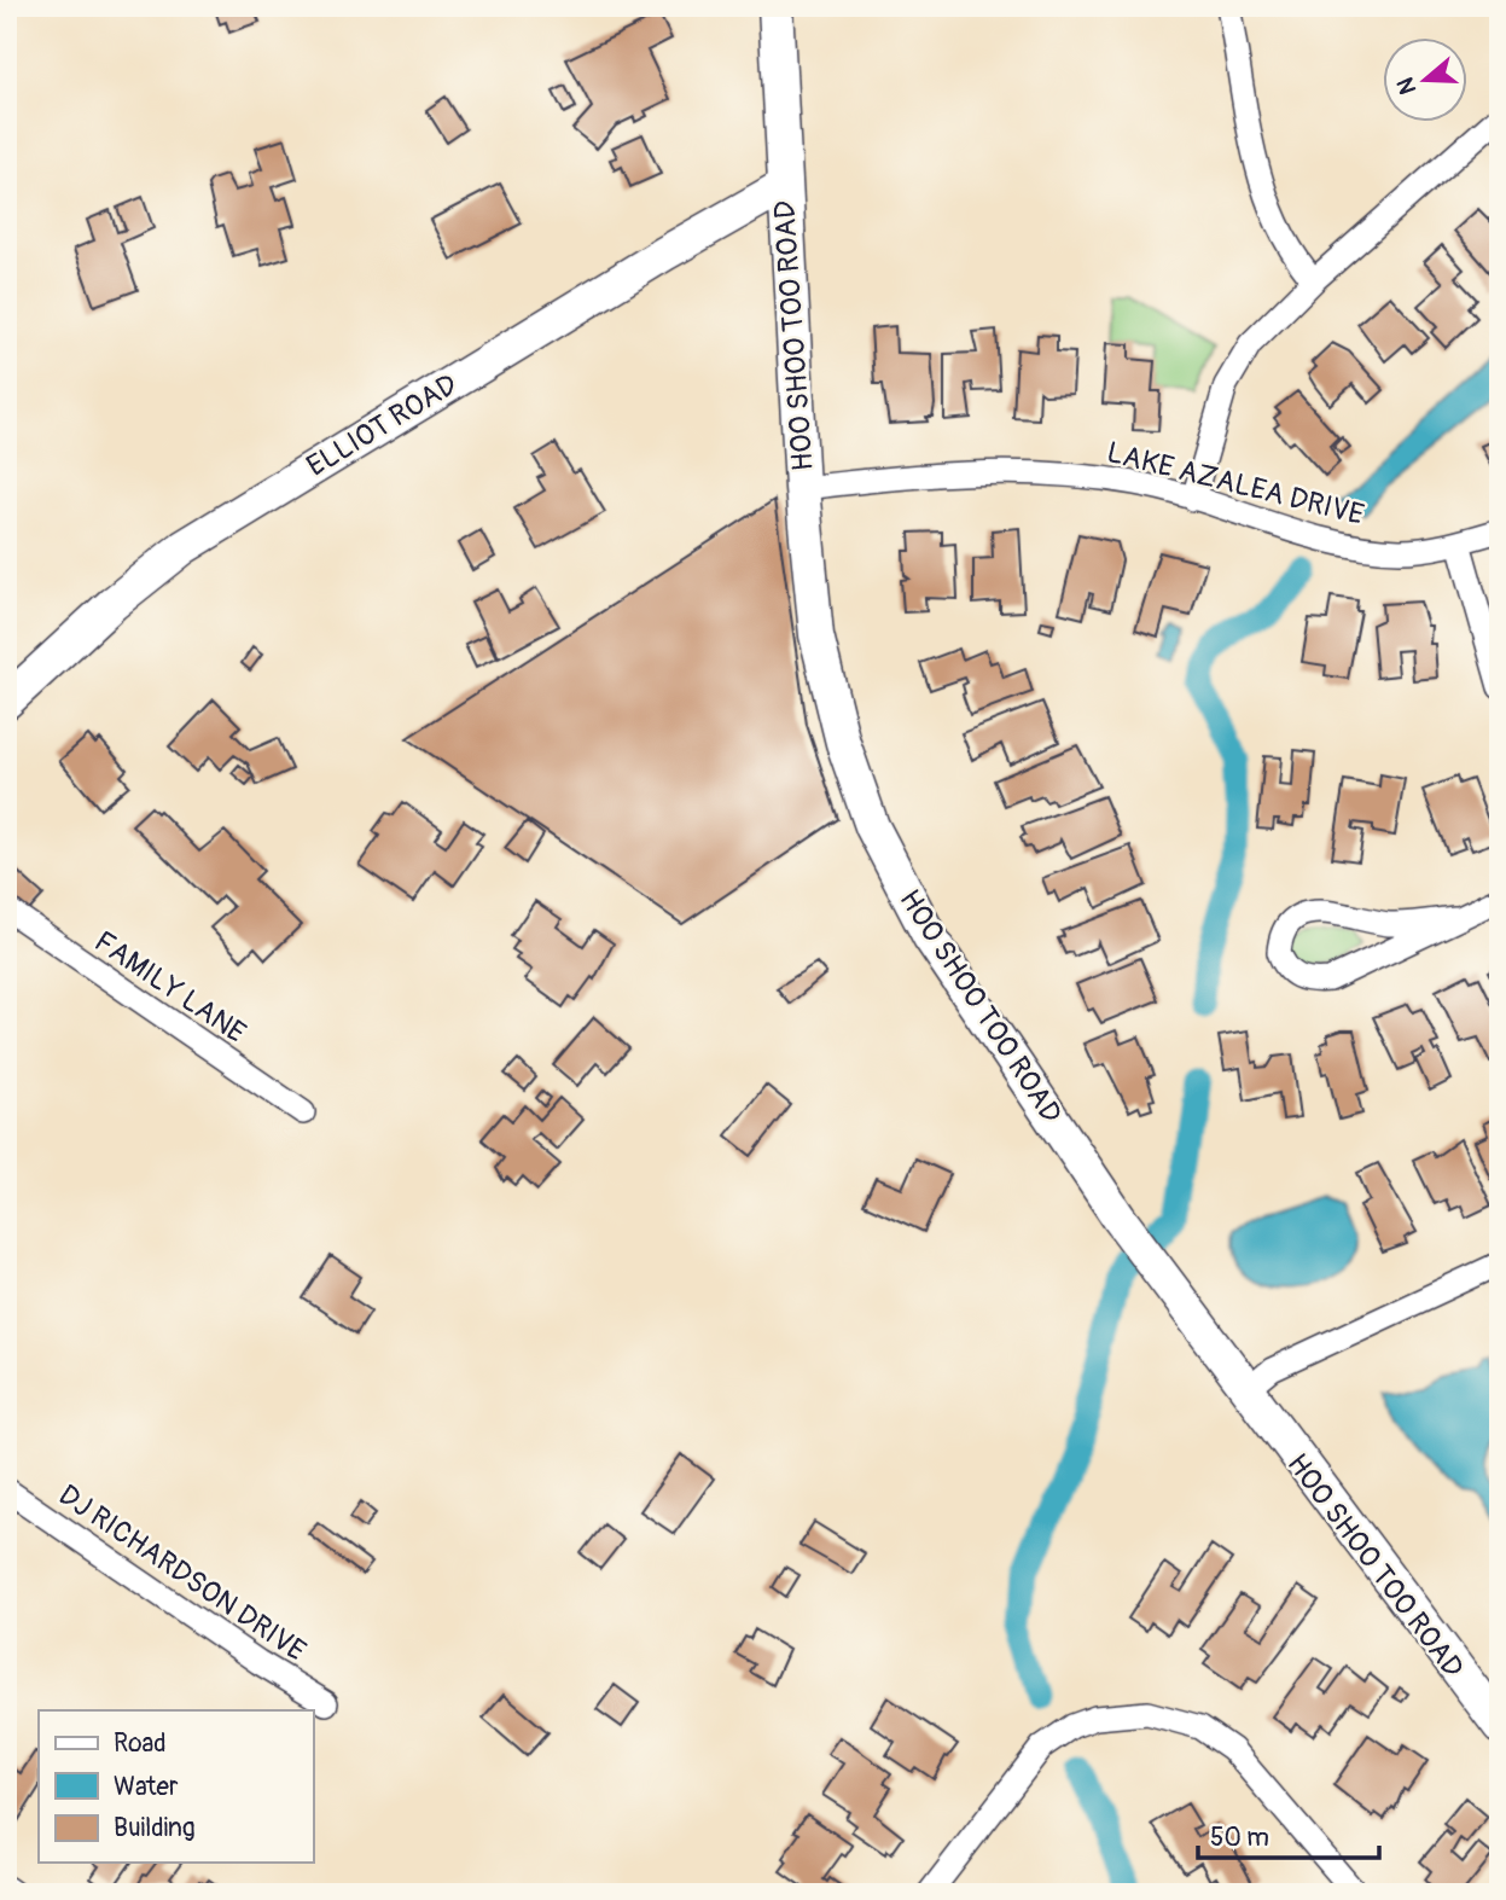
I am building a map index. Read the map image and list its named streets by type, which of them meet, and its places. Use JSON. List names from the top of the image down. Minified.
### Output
{"streets":{"street":["HOO SHOO TOO ROAD","ELLIOT ROAD","LAKE AZALEA DRIVE","FAMILY LANE","DJ RICHARDSON DRIVE"]},"crossings":[["HOO SHOO TOO ROAD","ELLIOT ROAD"],["HOO SHOO TOO ROAD","LAKE AZALEA DRIVE"]],"legend":["Road","Water","Building"],"scale_bar":"50 m","north":"left"}
